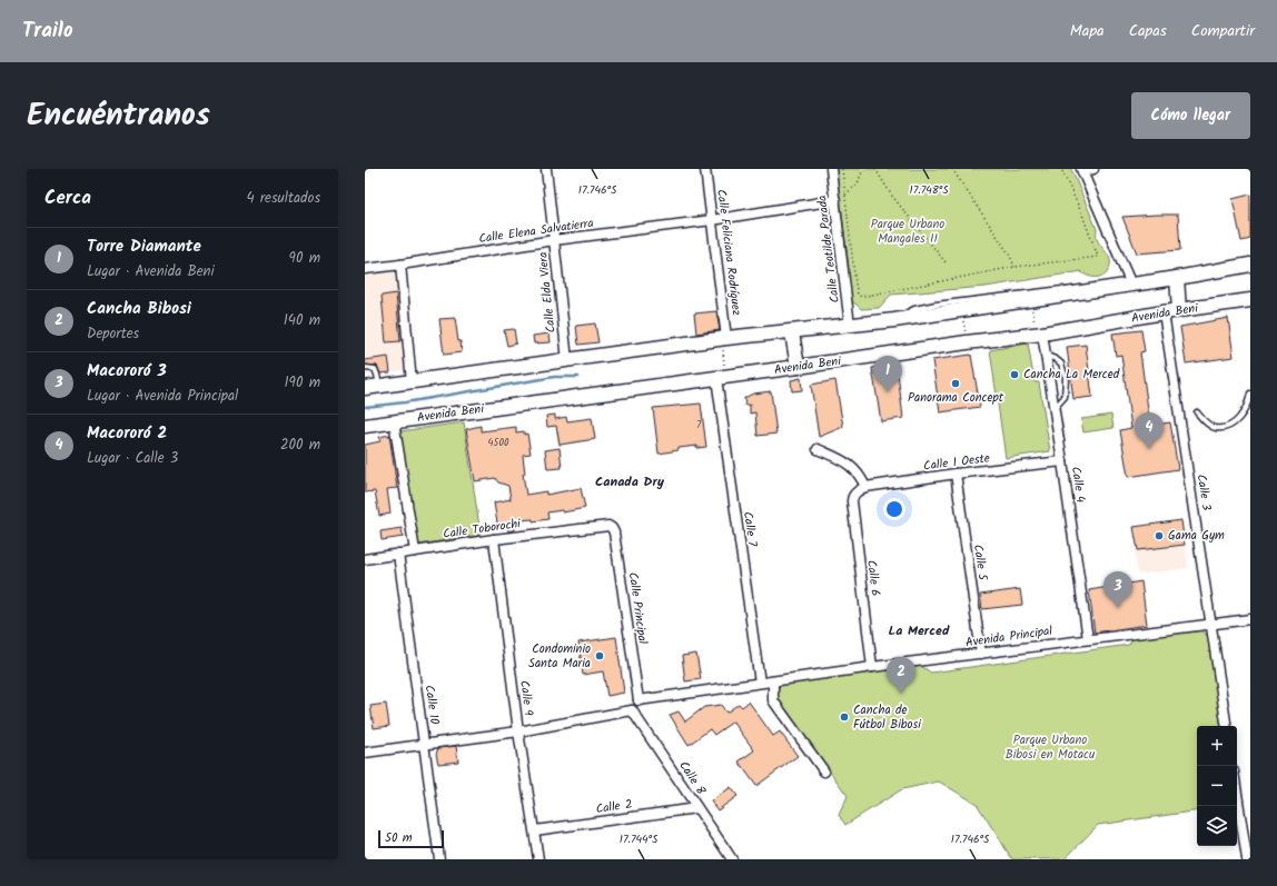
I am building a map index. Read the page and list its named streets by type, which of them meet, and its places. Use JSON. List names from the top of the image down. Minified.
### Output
{"streets":{"street":["Calle Elena Salvatierra","Calle Teotilde Parada","Calle Feliciana Rodríguez","Calle Elda Viera","Avenida Beni","Calle 1 Oeste","Calle 4","Calle 3","Calle Toborochi","Calle 7","Calle 5","Calle 6","Calle Principal","Avenida Principal","Calle 9","Calle 10","Calle 8","Calle 2"]},"crossings":[["Calle Elena Salvatierra","Calle Teotilde Parada"],["Calle Elena Salvatierra","Calle Feliciana Rodríguez"],["Calle Elena Salvatierra","Calle Elda Viera"],["Avenida Beni","Calle 4"],["Avenida Beni","Calle 3"],["Avenida Beni","Calle 7"],["Calle 1 Oeste","Calle 4"],["Calle 1 Oeste","Calle 5"],["Calle 1 Oeste","Calle 6"],["Calle 4","Avenida Principal"],["Calle 3","Avenida Principal"],["Calle Toborochi","Calle Principal"],["Calle Toborochi","Calle 9"],["Calle Toborochi","Calle 10"],["Calle 7","Avenida Principal"],["Calle 5","Avenida Principal"],["Calle 6","Avenida Principal"],["Calle Principal","Avenida Principal"],["Calle 9","Calle 2"],["Calle 8","Calle 2"]],"districts":["Canada Dry","La Merced"],"parks":["Parque Urbano Mangales II","Parque Urbano Bibosi en Motacu"],"places":["Cancha La Merced","Panorama Concept","Gama Gym","Condominio Santa Maria","Cancha de Fútbol Bibosi"],"house_numbers":["7","4500"],"scale_bar":"50 m","page":{"header":"Trailo","nav":["Mapa","Capas","Compartir"],"title":"Encuéntranos","buttons":"Cómo llegar","heading":["Cerca","4 resultados"],"list":[{"mark":"1","name":"Torre Diamante","note":"Lugar · Avenida Beni","value":"90 m"},{"mark":"2","name":"Cancha Bibosi","note":"Deportes","value":"140 m"},{"mark":"3","name":"Macororó 3","note":"Lugar · Avenida Principal","value":"190 m"},{"mark":"4","name":"Macororó 2","note":"Lugar · Calle 3","value":"200 m"}],"pins":["1","4","3","2"],"map_buttons":["+","−"],"scale":"50 m"},"coordinates":["17.748°S","17.746°S","17.744°S"]}
